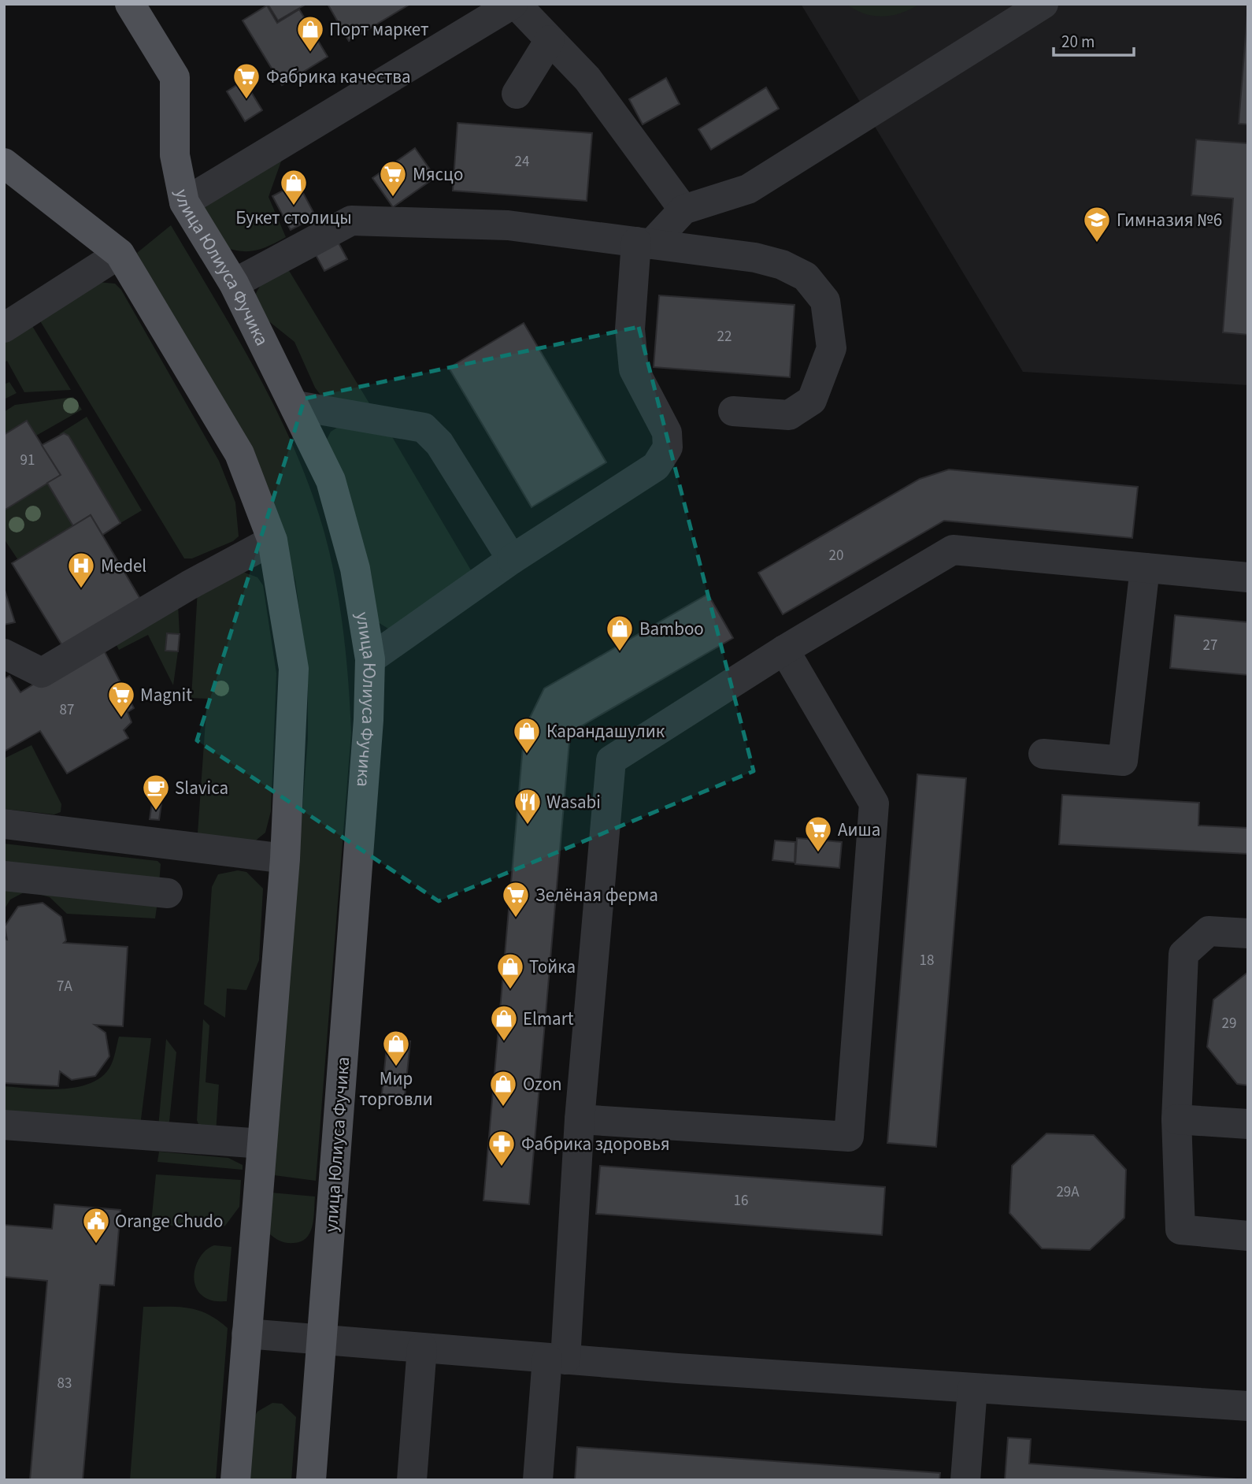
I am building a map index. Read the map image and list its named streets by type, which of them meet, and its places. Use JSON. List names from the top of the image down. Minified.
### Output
{"streets":{"main road":["улица Юлиуса Фучика"]},"places":{"shop":["Порт маркет","Букет столицы","Bamboo","Карандашулик","Тойка","Elmart","Мир торговли","Ozon"],"supermarket":["Фабрика качества","Мясцо","Magnit","Аиша","Зелёная ферма"],"school or university":["Гимназия №6"],"hospital":["Medel"],"cafe":["Slavica"],"restaurant":["Wasabi"],"pharmacy":["Фабрика здоровья"],"public building":["Orange Chudo"]},"house_numbers":["24","22","91","20","27","87","18","7А","29","29А","16","83"],"scale_bar":"20 m"}
